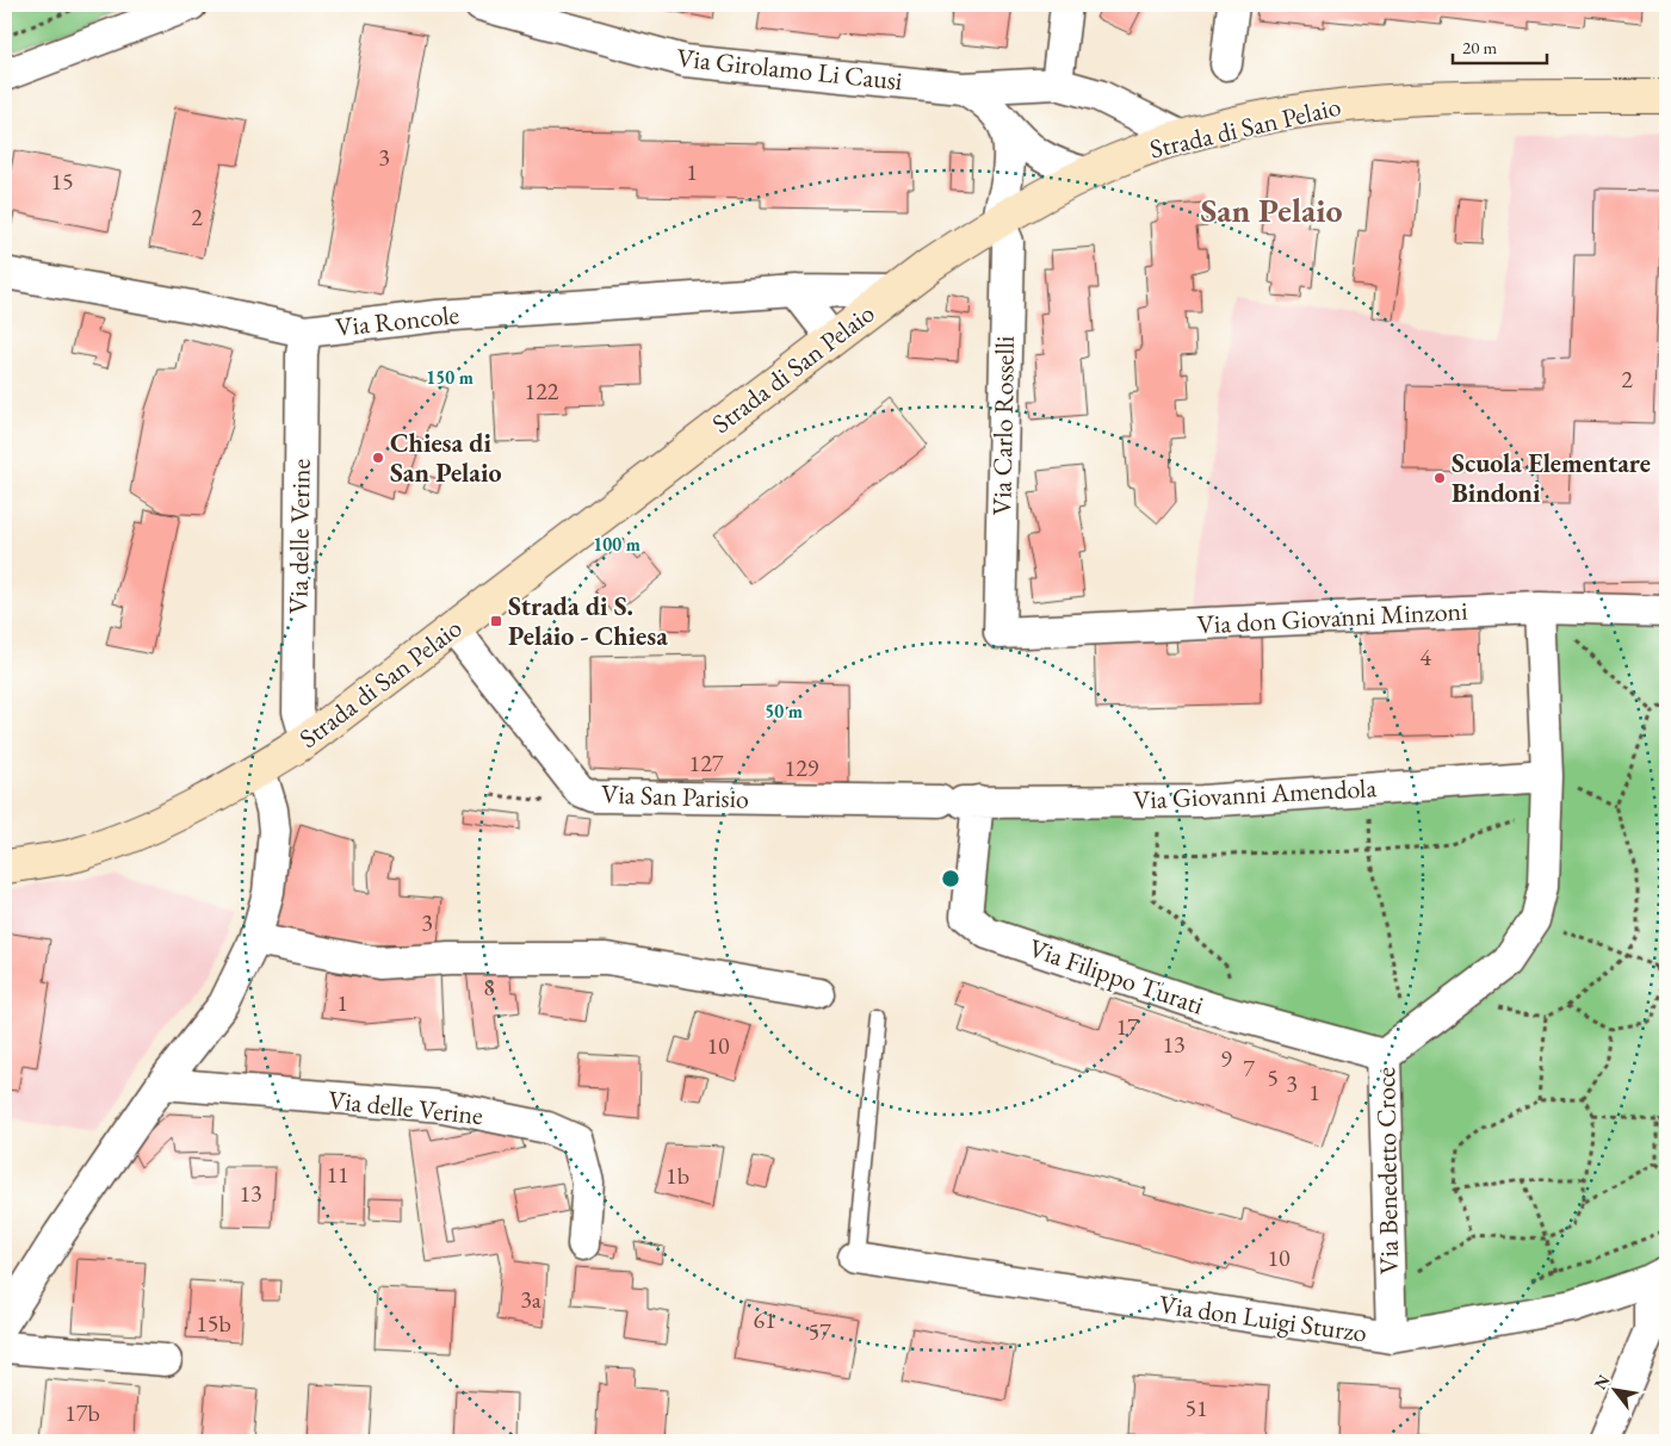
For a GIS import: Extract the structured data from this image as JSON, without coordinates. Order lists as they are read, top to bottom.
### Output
{
  "streets": {
    "main road": ["Strada di San Pelaio"],
    "street": [
      "Via Girolamo Li Causi",
      "Via Roncole",
      "Via Carlo Rosselli",
      "Via delle Verine",
      "Via don Giovanni Minzoni",
      "Via Giovanni Amendola",
      "Via San Parisio",
      "Via Filippo Turati",
      "Via Benedetto Croce",
      "Via don Luigi Sturzo"
    ]
  },
  "crossings": [
    ["Via Girolamo Li Causi", "Strada di San Pelaio"],
    ["Strada di San Pelaio", "Via Roncole"],
    ["Strada di San Pelaio", "Via Carlo Rosselli"],
    ["Strada di San Pelaio", "Via delle Verine"],
    ["Strada di San Pelaio", "Via San Parisio"],
    ["Via Roncole", "Via delle Verine"],
    ["Via Carlo Rosselli", "Via don Giovanni Minzoni"],
    ["Via don Giovanni Minzoni", "Via Benedetto Croce"],
    ["Via Giovanni Amendola", "Via San Parisio"],
    ["Via Giovanni Amendola", "Via Filippo Turati"],
    ["Via Giovanni Amendola", "Via Benedetto Croce"],
    ["Via San Parisio", "Via Filippo Turati"],
    ["Via Filippo Turati", "Via Benedetto Croce"],
    ["Via Benedetto Croce", "Via don Luigi Sturzo"]
  ],
  "districts": ["San Pelaio"],
  "places": {
    "other": ["Chiesa di San Pelaio", "Scuola Elementare Bindoni"],
    "transit": ["Strada di S. Pelaio - Chiesa"]
  },
  "house_numbers": [
    "3",
    "1",
    "15",
    "2",
    "2",
    "122",
    "4",
    "127",
    "129",
    "3",
    "8",
    "1",
    "17",
    "13",
    "10",
    "9",
    "7",
    "5",
    "3",
    "1",
    "11",
    "1b",
    "13",
    "10",
    "3a",
    "61",
    "15b",
    "57",
    "51",
    "17b"
  ],
  "scale_bar": "20 m",
  "north": "top left",
  "rings": ["150 m", "100 m", "50 m"]
}
